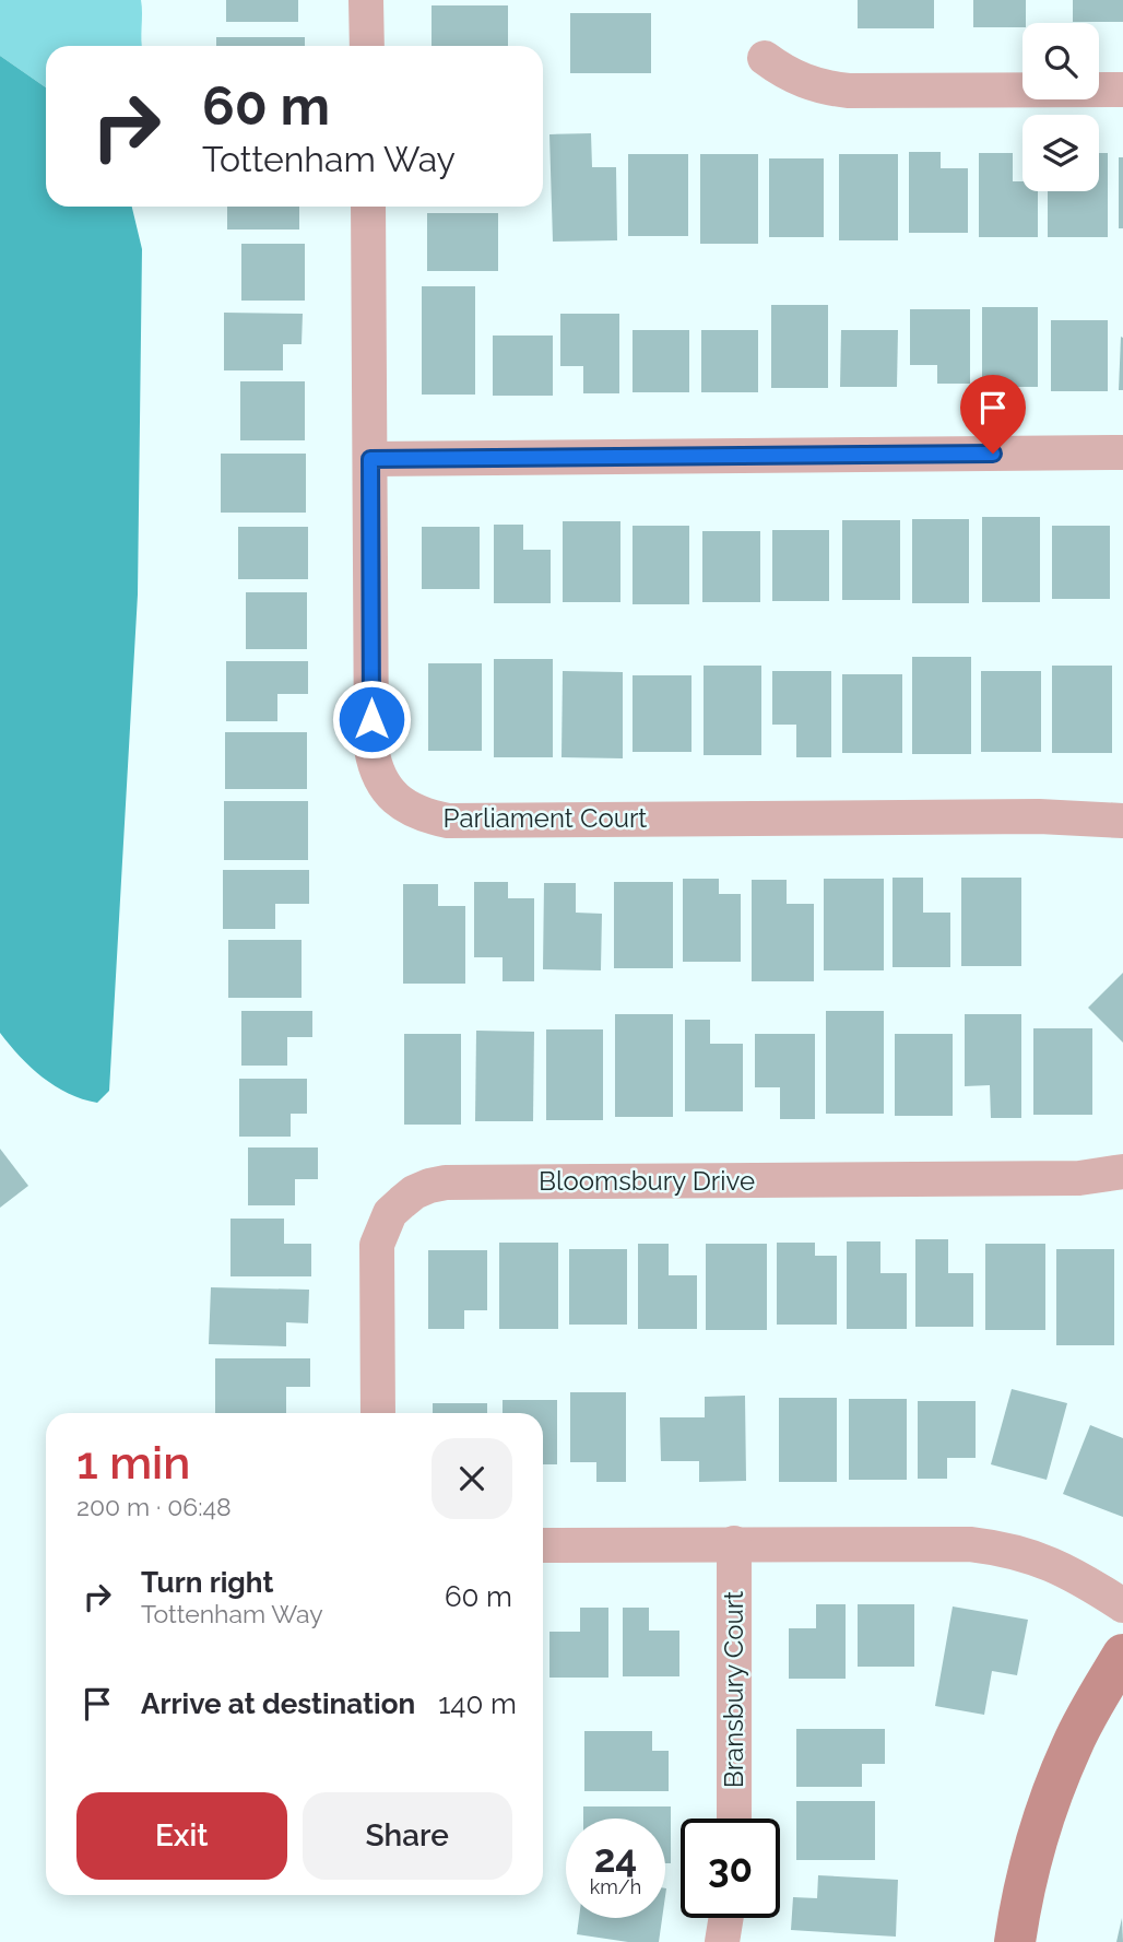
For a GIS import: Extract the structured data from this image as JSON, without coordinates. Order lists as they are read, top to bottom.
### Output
{
  "streets": {
    "street": ["Parliament Court", "Bloomsbury Drive", "Bransbury Court"]
  },
  "page": {
    "turn": ["60 m", "Tottenham Way"],
    "heading": ["1 min", "200 m · 06:48"],
    "list": [
      {
        "name": "Turn right",
        "note": "Tottenham Way",
        "value": "60 m"
      },
      {
        "name": "Arrive at destination",
        "value": "140 m"
      }
    ],
    "buttons": ["Exit", "Share"],
    "speed": "24 km/h",
    "limit": "30"
  }
}
